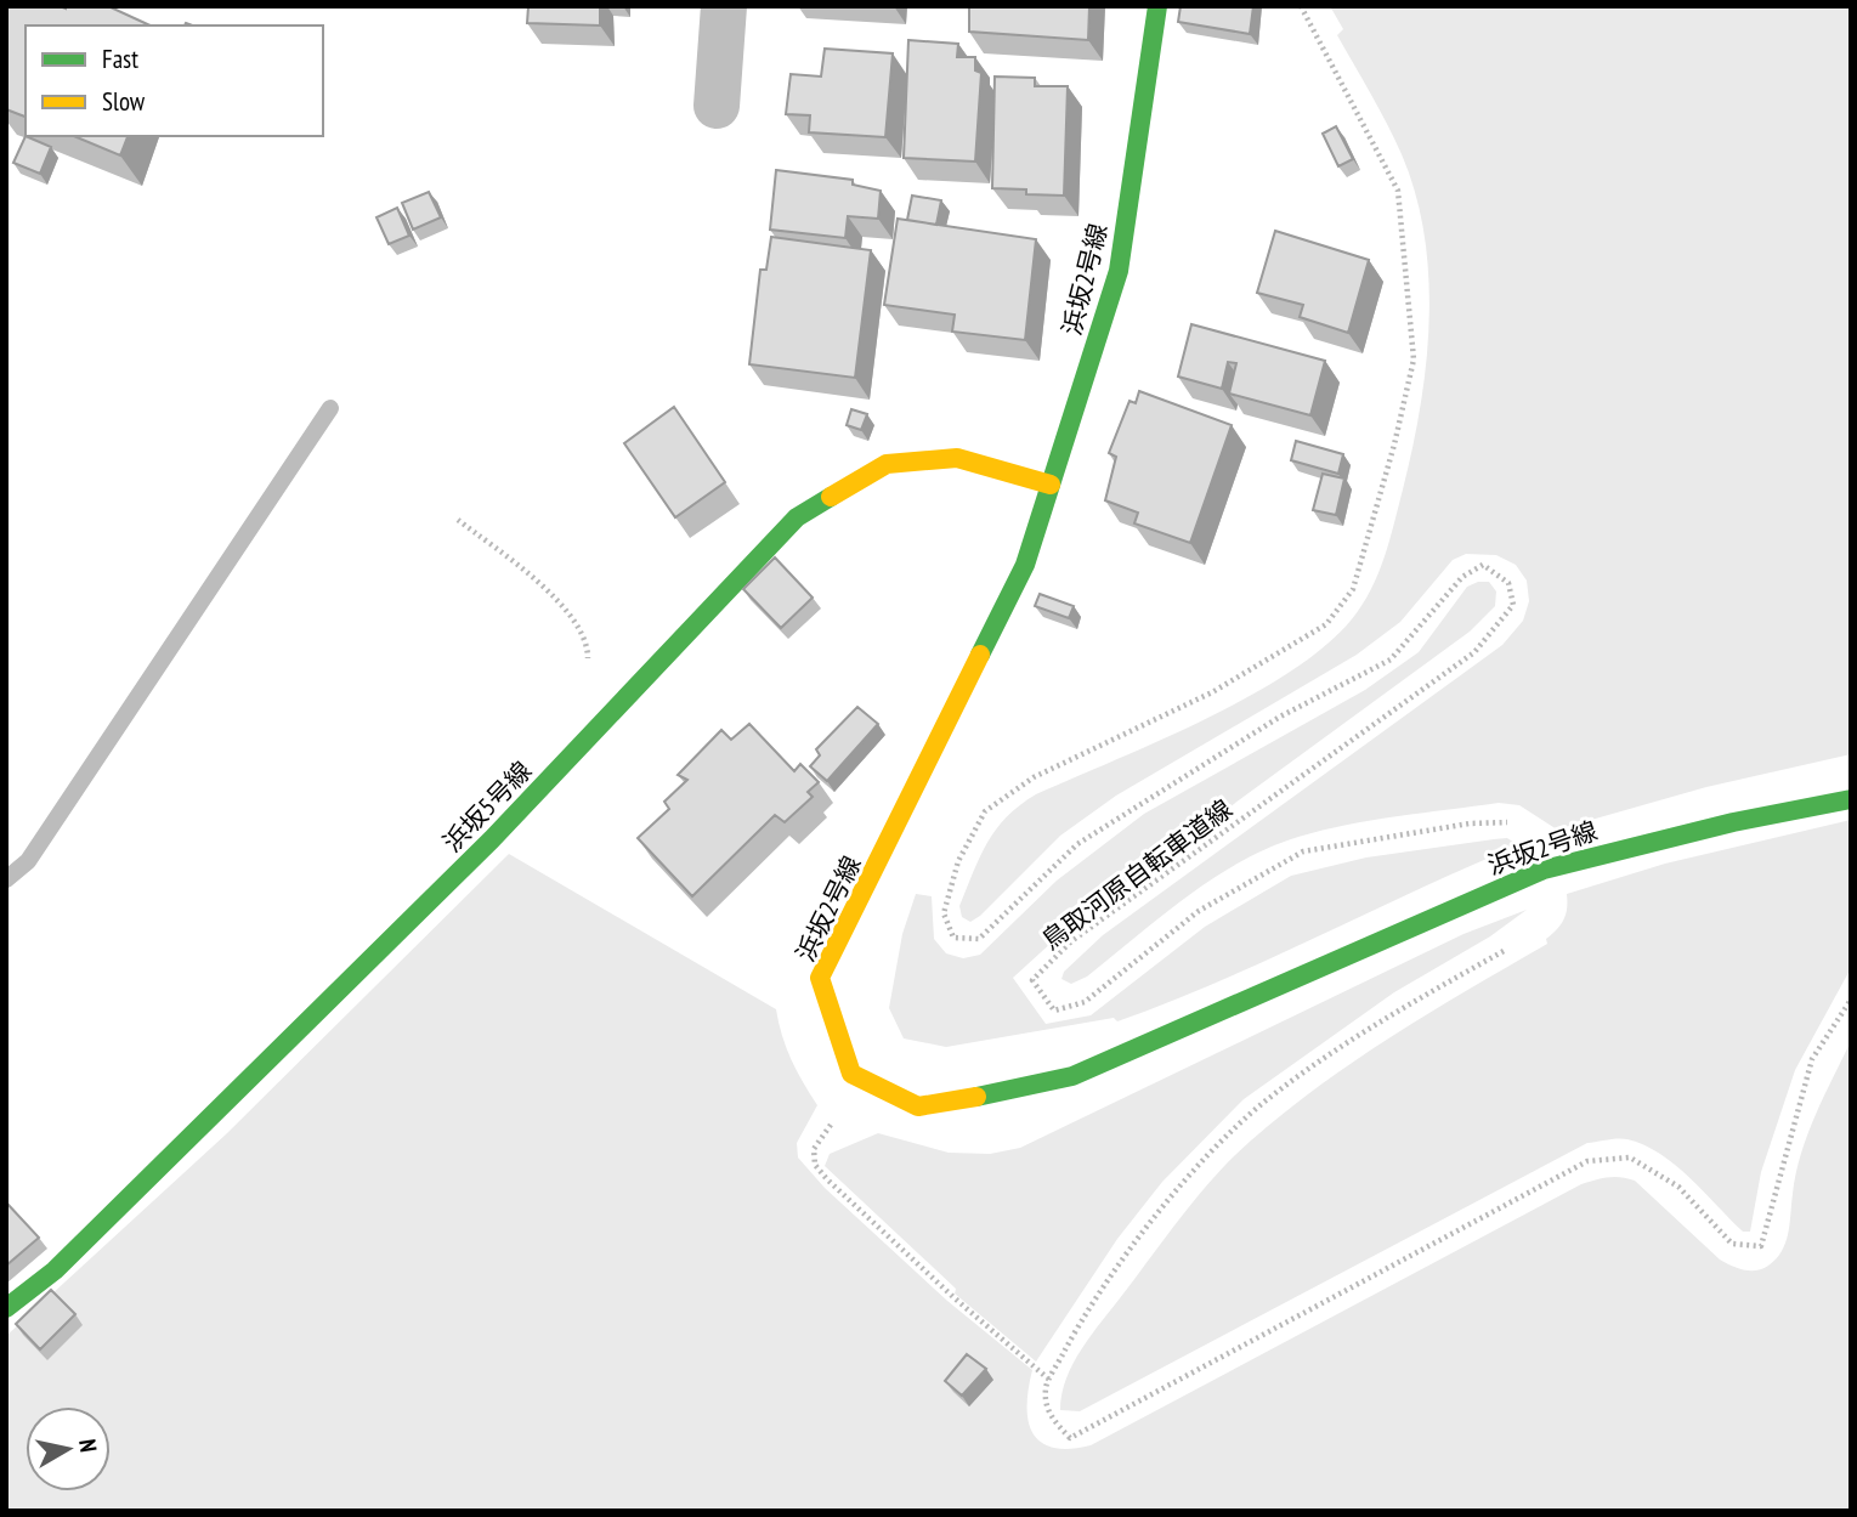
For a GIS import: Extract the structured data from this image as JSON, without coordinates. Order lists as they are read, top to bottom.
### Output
{
  "streets": {
    "street": ["浜坂2号線", "浜坂5号線"],
    "path": ["鳥取河原自転車道線"]
  },
  "crossings": [
    ["浜坂2号線", "浜坂5号線"],
    ["浜坂2号線", "鳥取河原自転車道線"]
  ],
  "legend": ["Fast", "Slow"],
  "north": "right"
}
